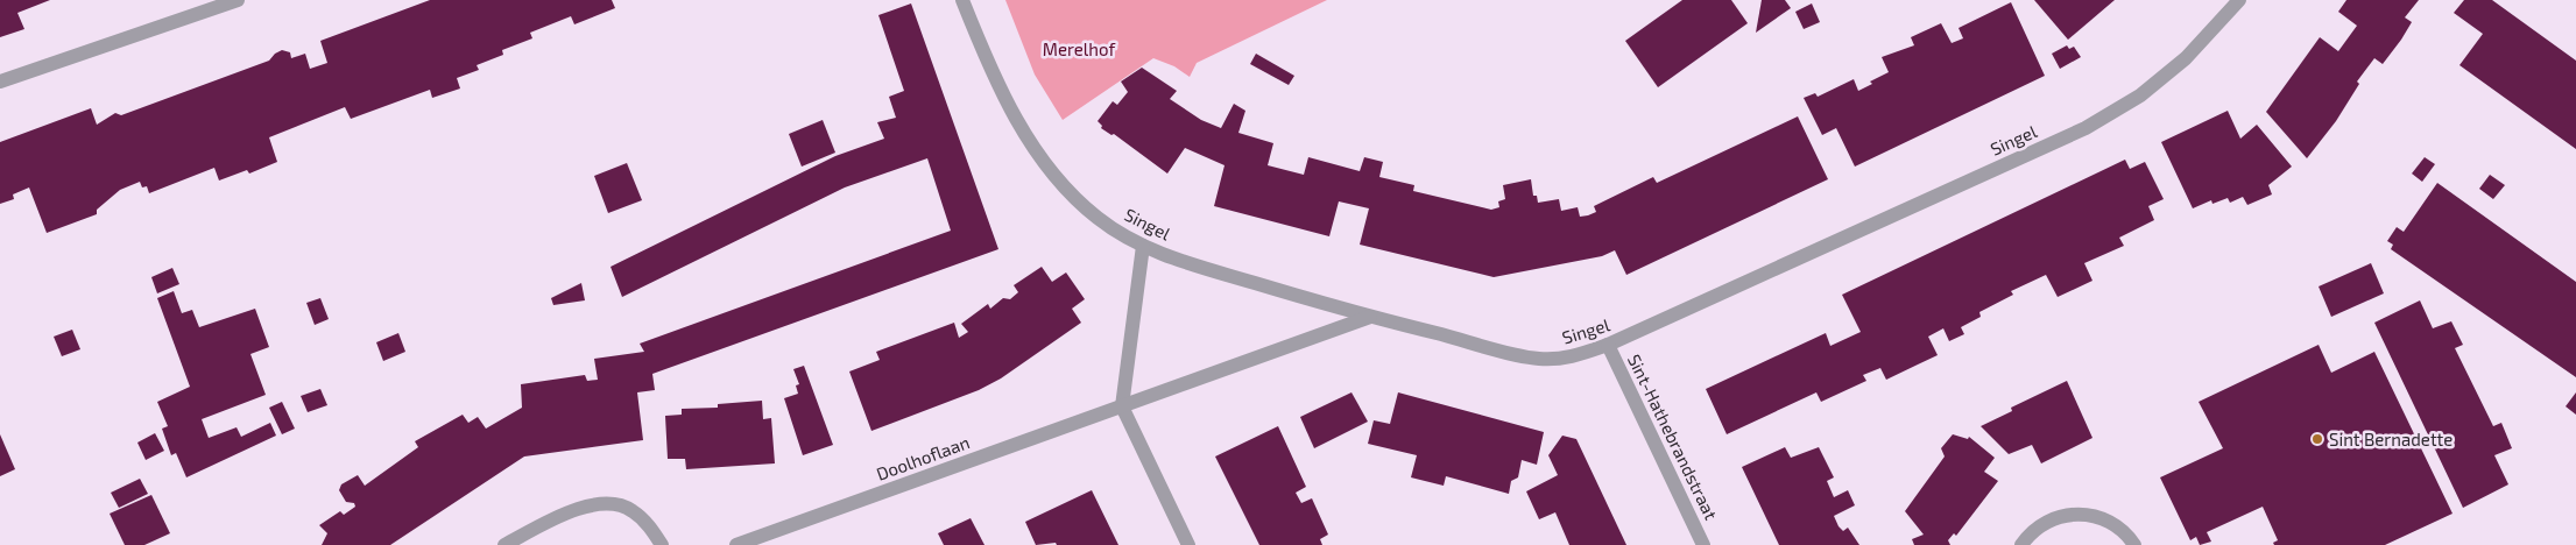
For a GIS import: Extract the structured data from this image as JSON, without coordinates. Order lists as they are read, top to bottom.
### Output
{
  "streets": {
    "street": ["Singel", "Sint-Hathebrandstraat", "Doolhoflaan"]
  },
  "crossings": [
    ["Singel", "Sint-Hathebrandstraat"],
    ["Singel", "Doolhoflaan"]
  ],
  "parks": ["Merelhof"],
  "places": ["Sint Bernadette"]
}
